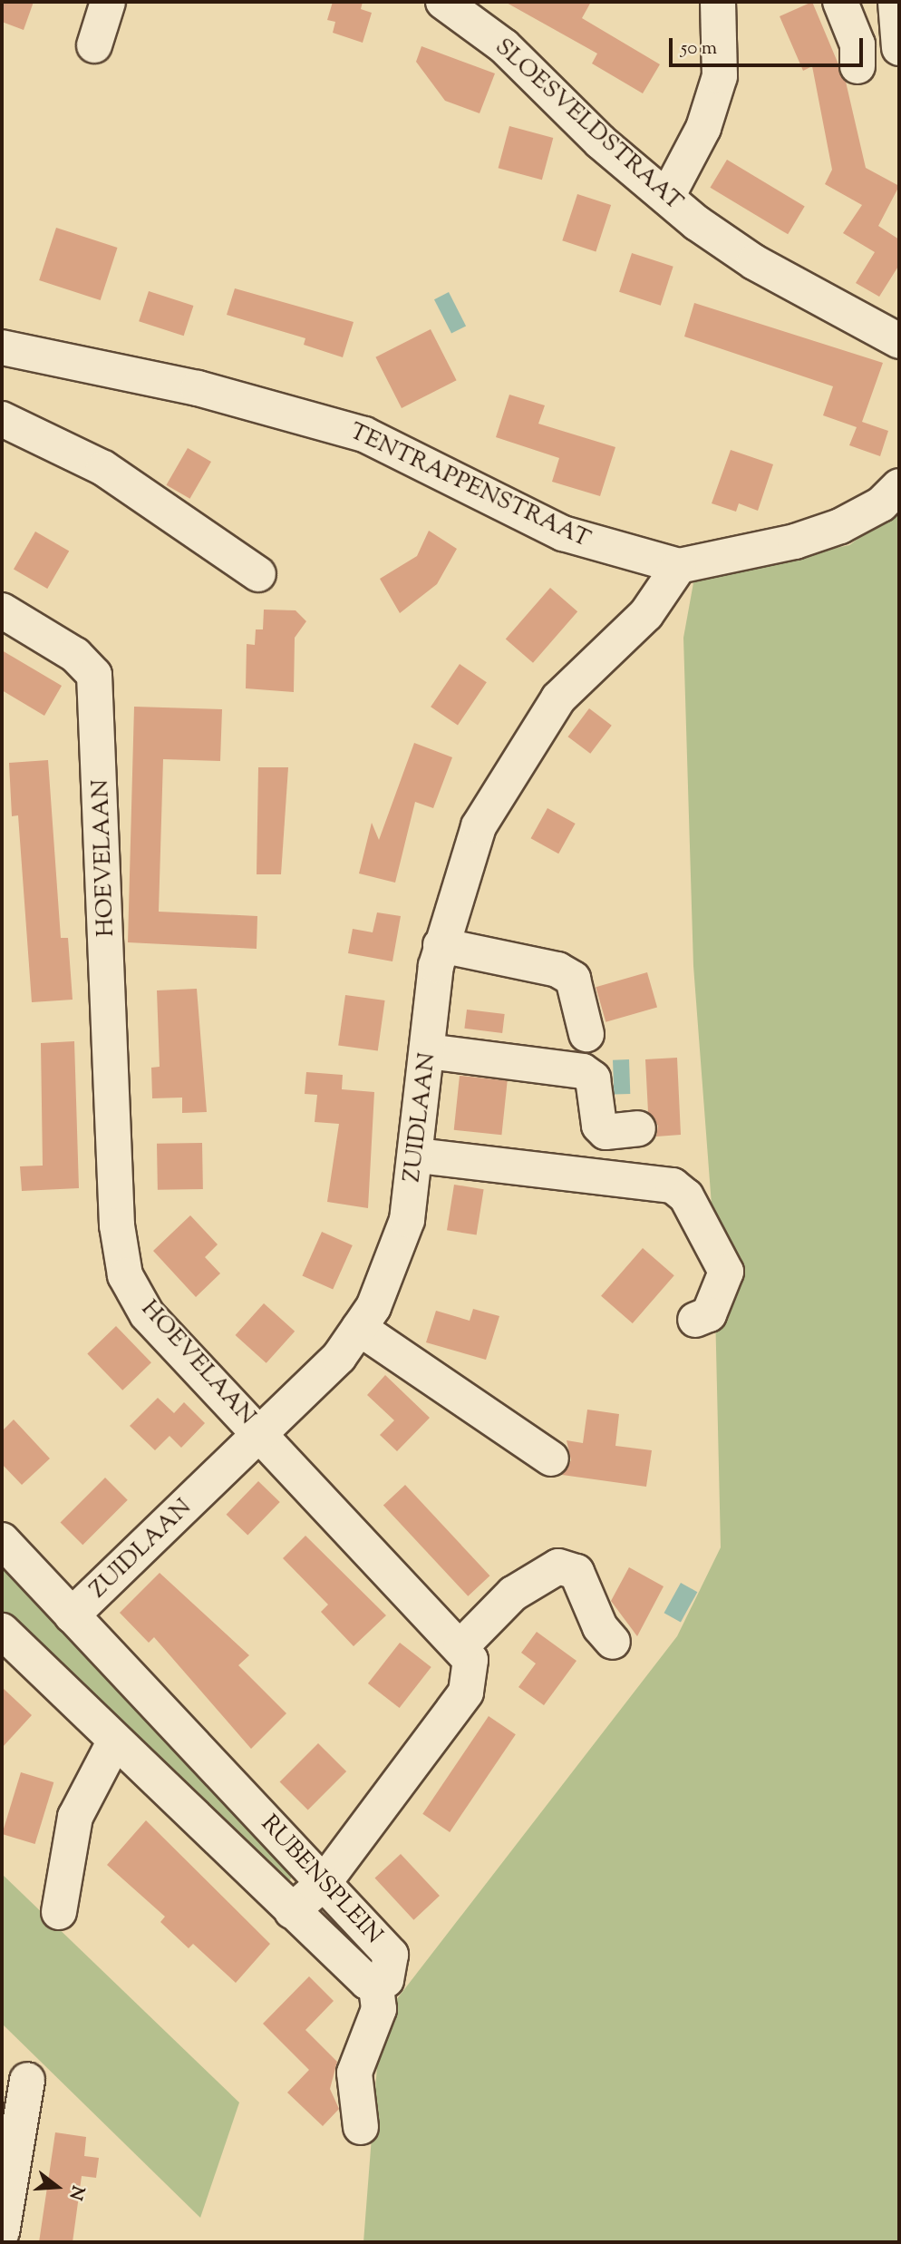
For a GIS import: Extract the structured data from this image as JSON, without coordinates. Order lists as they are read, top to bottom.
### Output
{
  "streets": {
    "street": [
      "SLOESVELDSTRAAT",
      "TENTRAPPENSTRAAT",
      "HOEVELAAN",
      "ZUIDLAAN",
      "RUBENSPLEIN"
    ]
  },
  "crossings": [
    ["TENTRAPPENSTRAAT", "ZUIDLAAN"],
    ["HOEVELAAN", "ZUIDLAAN"],
    ["HOEVELAAN", "RUBENSPLEIN"],
    ["ZUIDLAAN", "RUBENSPLEIN"]
  ],
  "scale_bar": "50 m",
  "north": "right"
}
